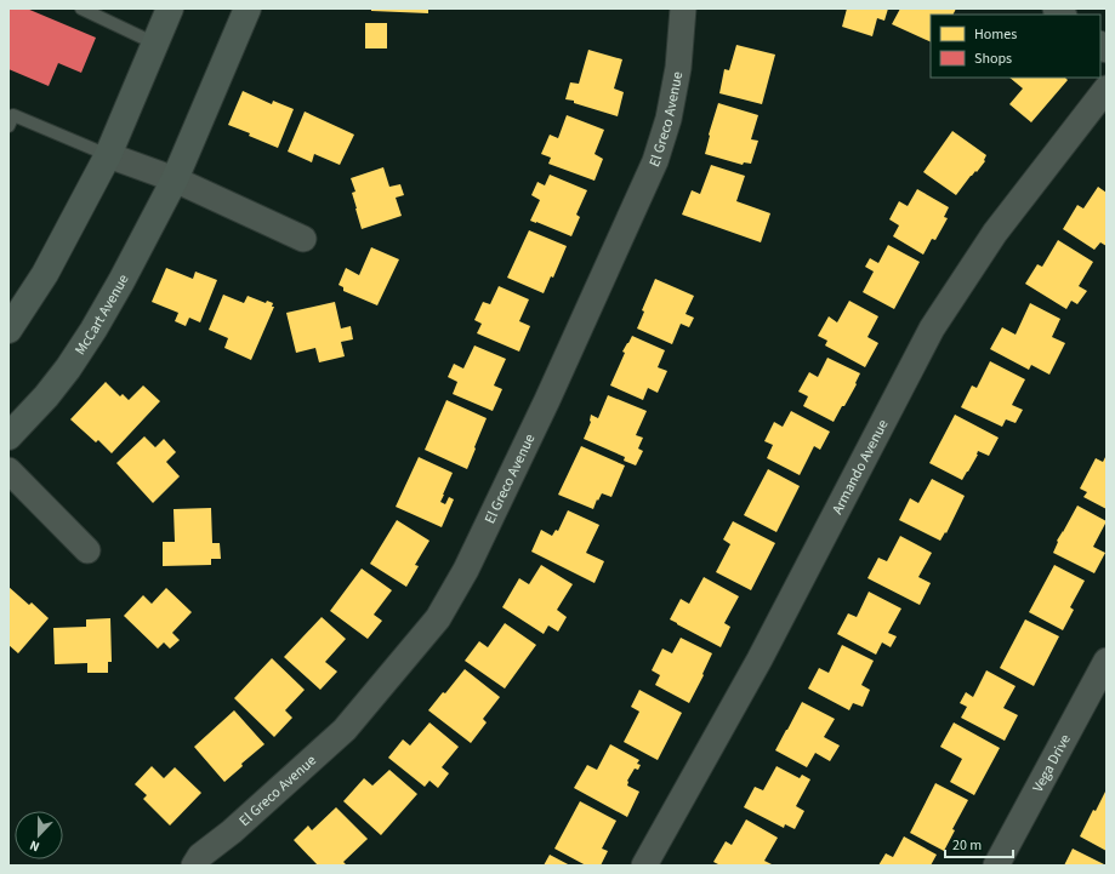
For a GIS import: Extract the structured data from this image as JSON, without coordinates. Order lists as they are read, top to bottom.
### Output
{
  "streets": {
    "main road": ["McCart Avenue"],
    "street": ["El Greco Avenue", "Armando Avenue", "Vega Drive"]
  },
  "legend": ["Homes", "Shops"],
  "scale_bar": "20 m",
  "north": "bottom"
}
